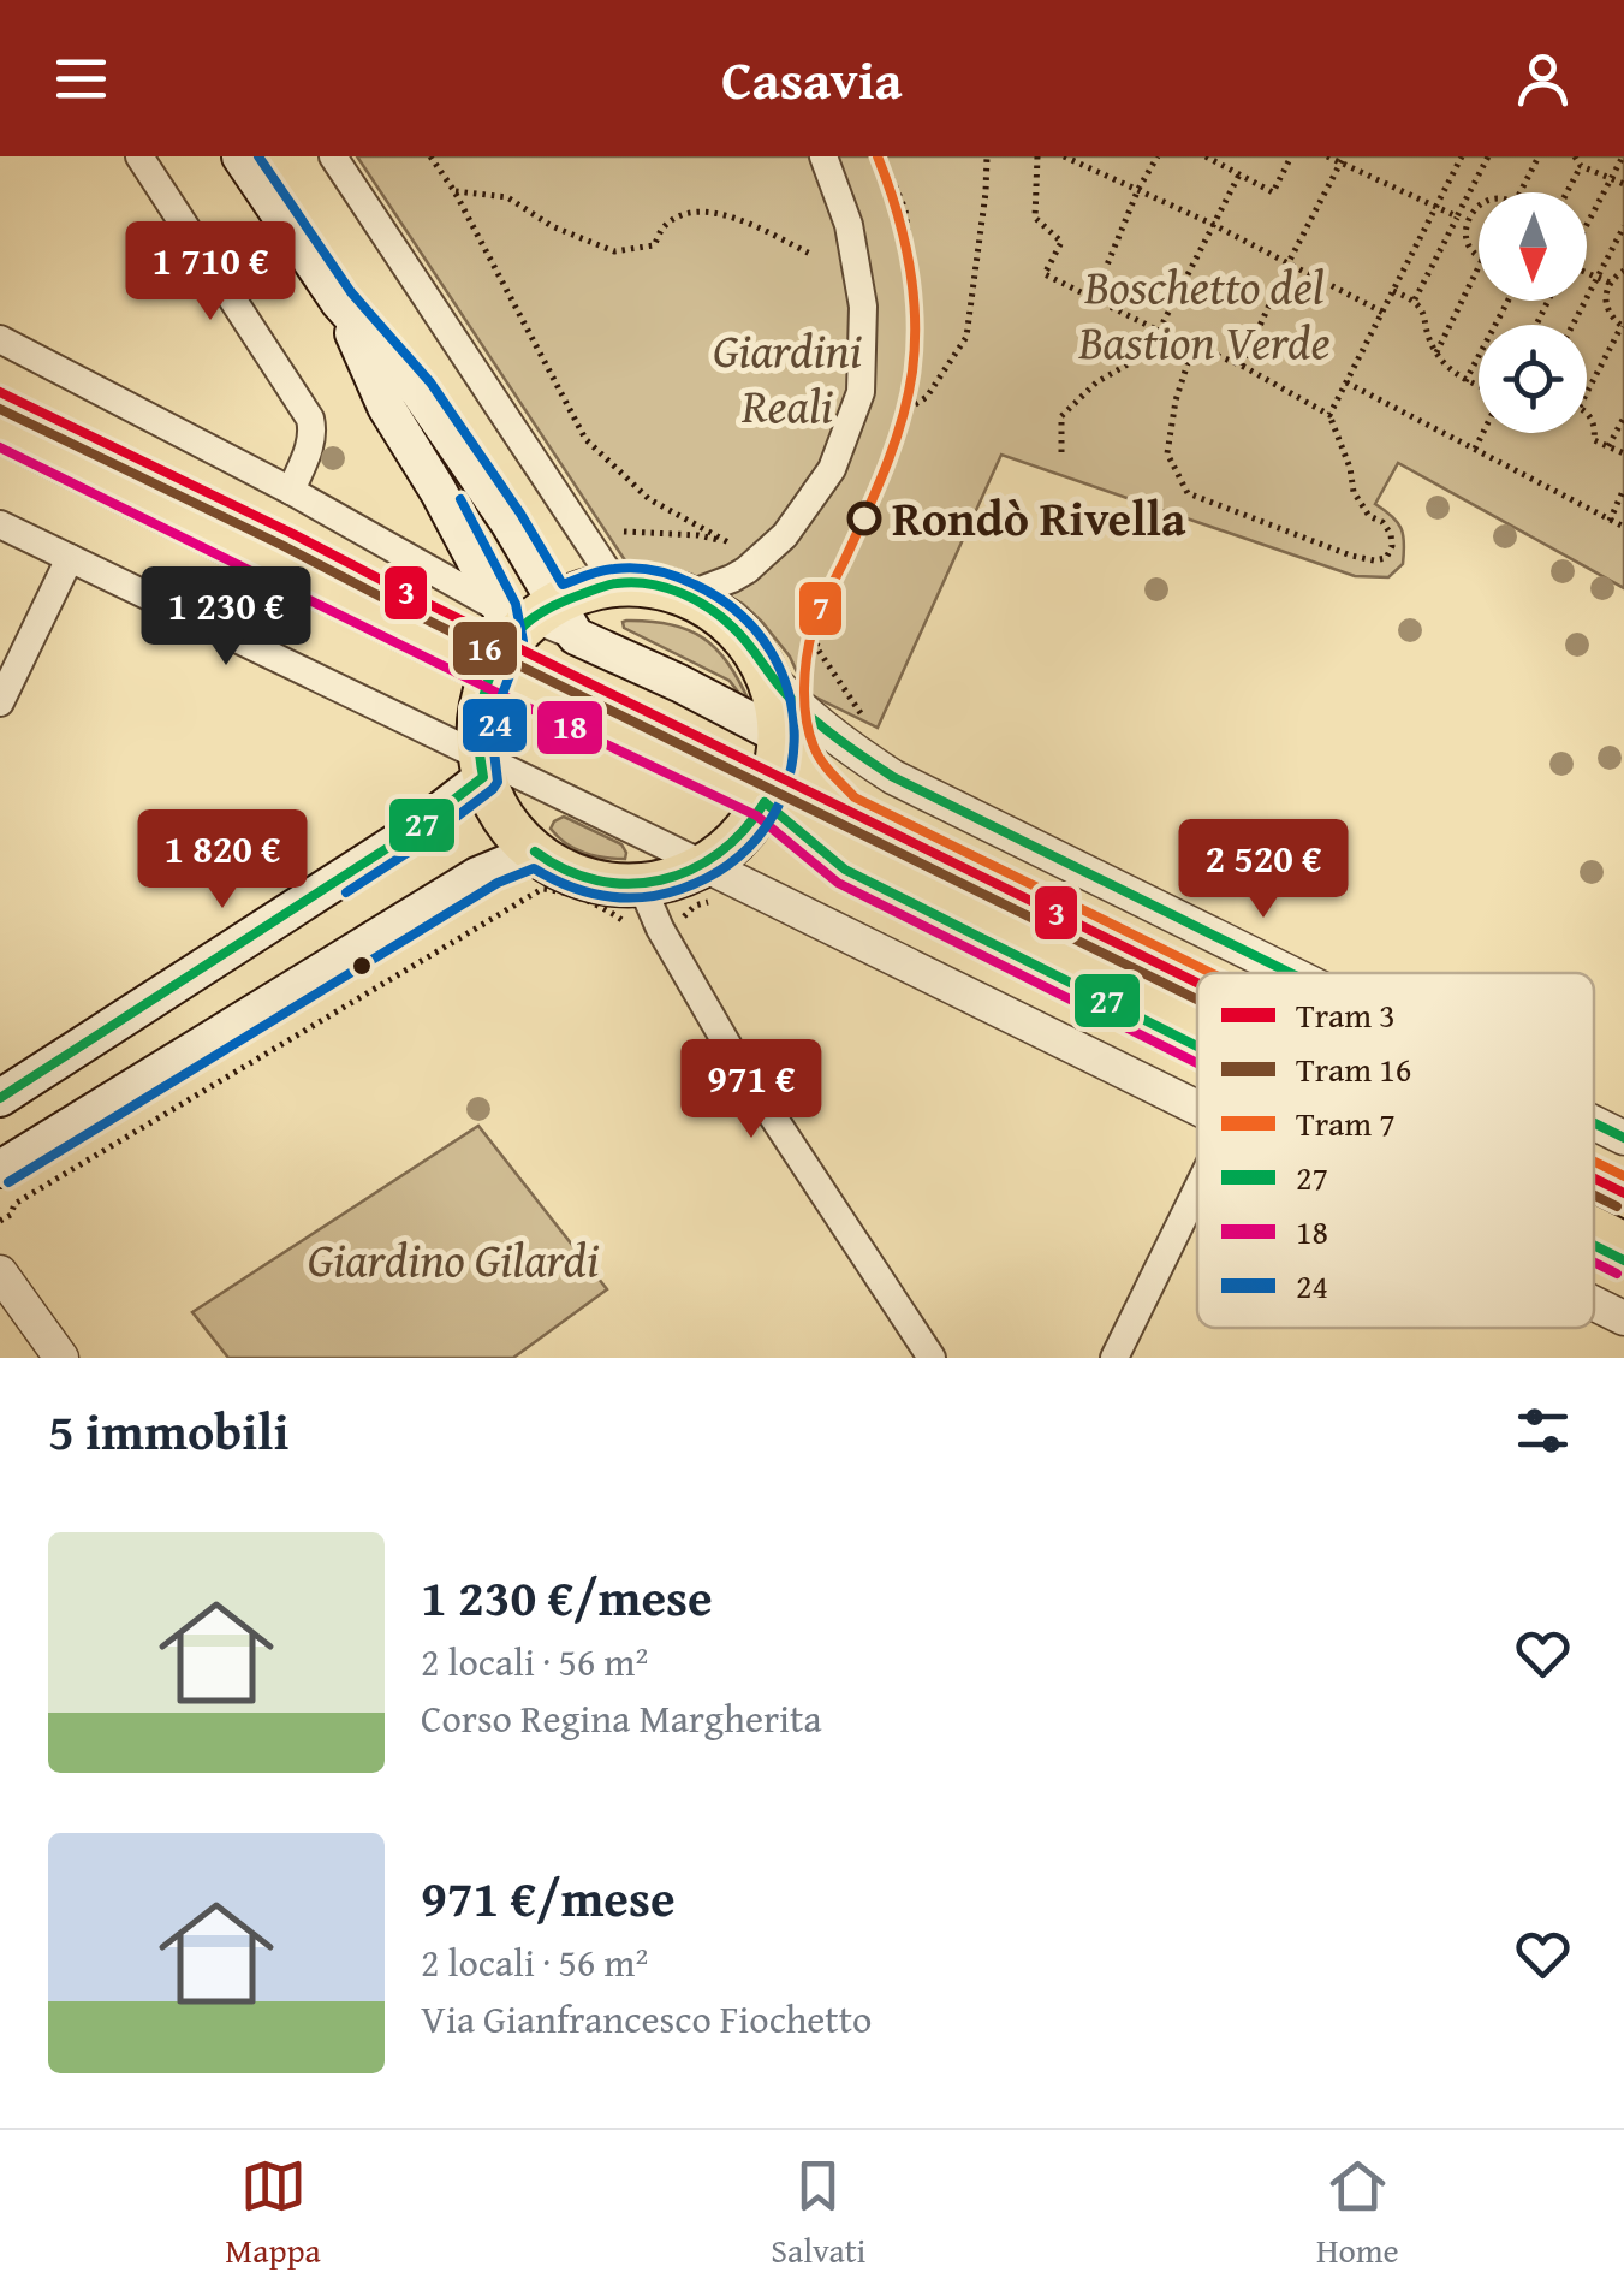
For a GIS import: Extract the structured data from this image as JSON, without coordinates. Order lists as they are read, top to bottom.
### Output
{
  "parks": ["Boschetto del Bastion Verde", "Giardini Reali", "Giardino Gilardi"],
  "places": ["Rondò Rivella"],
  "lines": [
    "tram line 7",
    "transit line 24",
    "tram line 3",
    "tram line 16",
    "transit line 18",
    "transit line 27"
  ],
  "legend": [
    "Tram 3",
    "Tram 16",
    "Tram 7",
    "27",
    "18",
    "24"
  ],
  "north": "bottom",
  "page": {
    "header": "Casavia",
    "price": [
      "1 710 €",
      "1 230 €",
      "1 820 €",
      "2 520 €",
      "971 €"
    ],
    "heading": "5 immobili",
    "list": [
      {
        "name": "1 230 €/mese",
        "note": "2 locali · 56 m² · Corso Regina Margherita"
      },
      {
        "name": "971 €/mese",
        "note": "2 locali · 56 m² · Via Gianfrancesco Fiochetto"
      }
    ],
    "tabs": ["Mappa", "Salvati", "Home"]
  }
}
